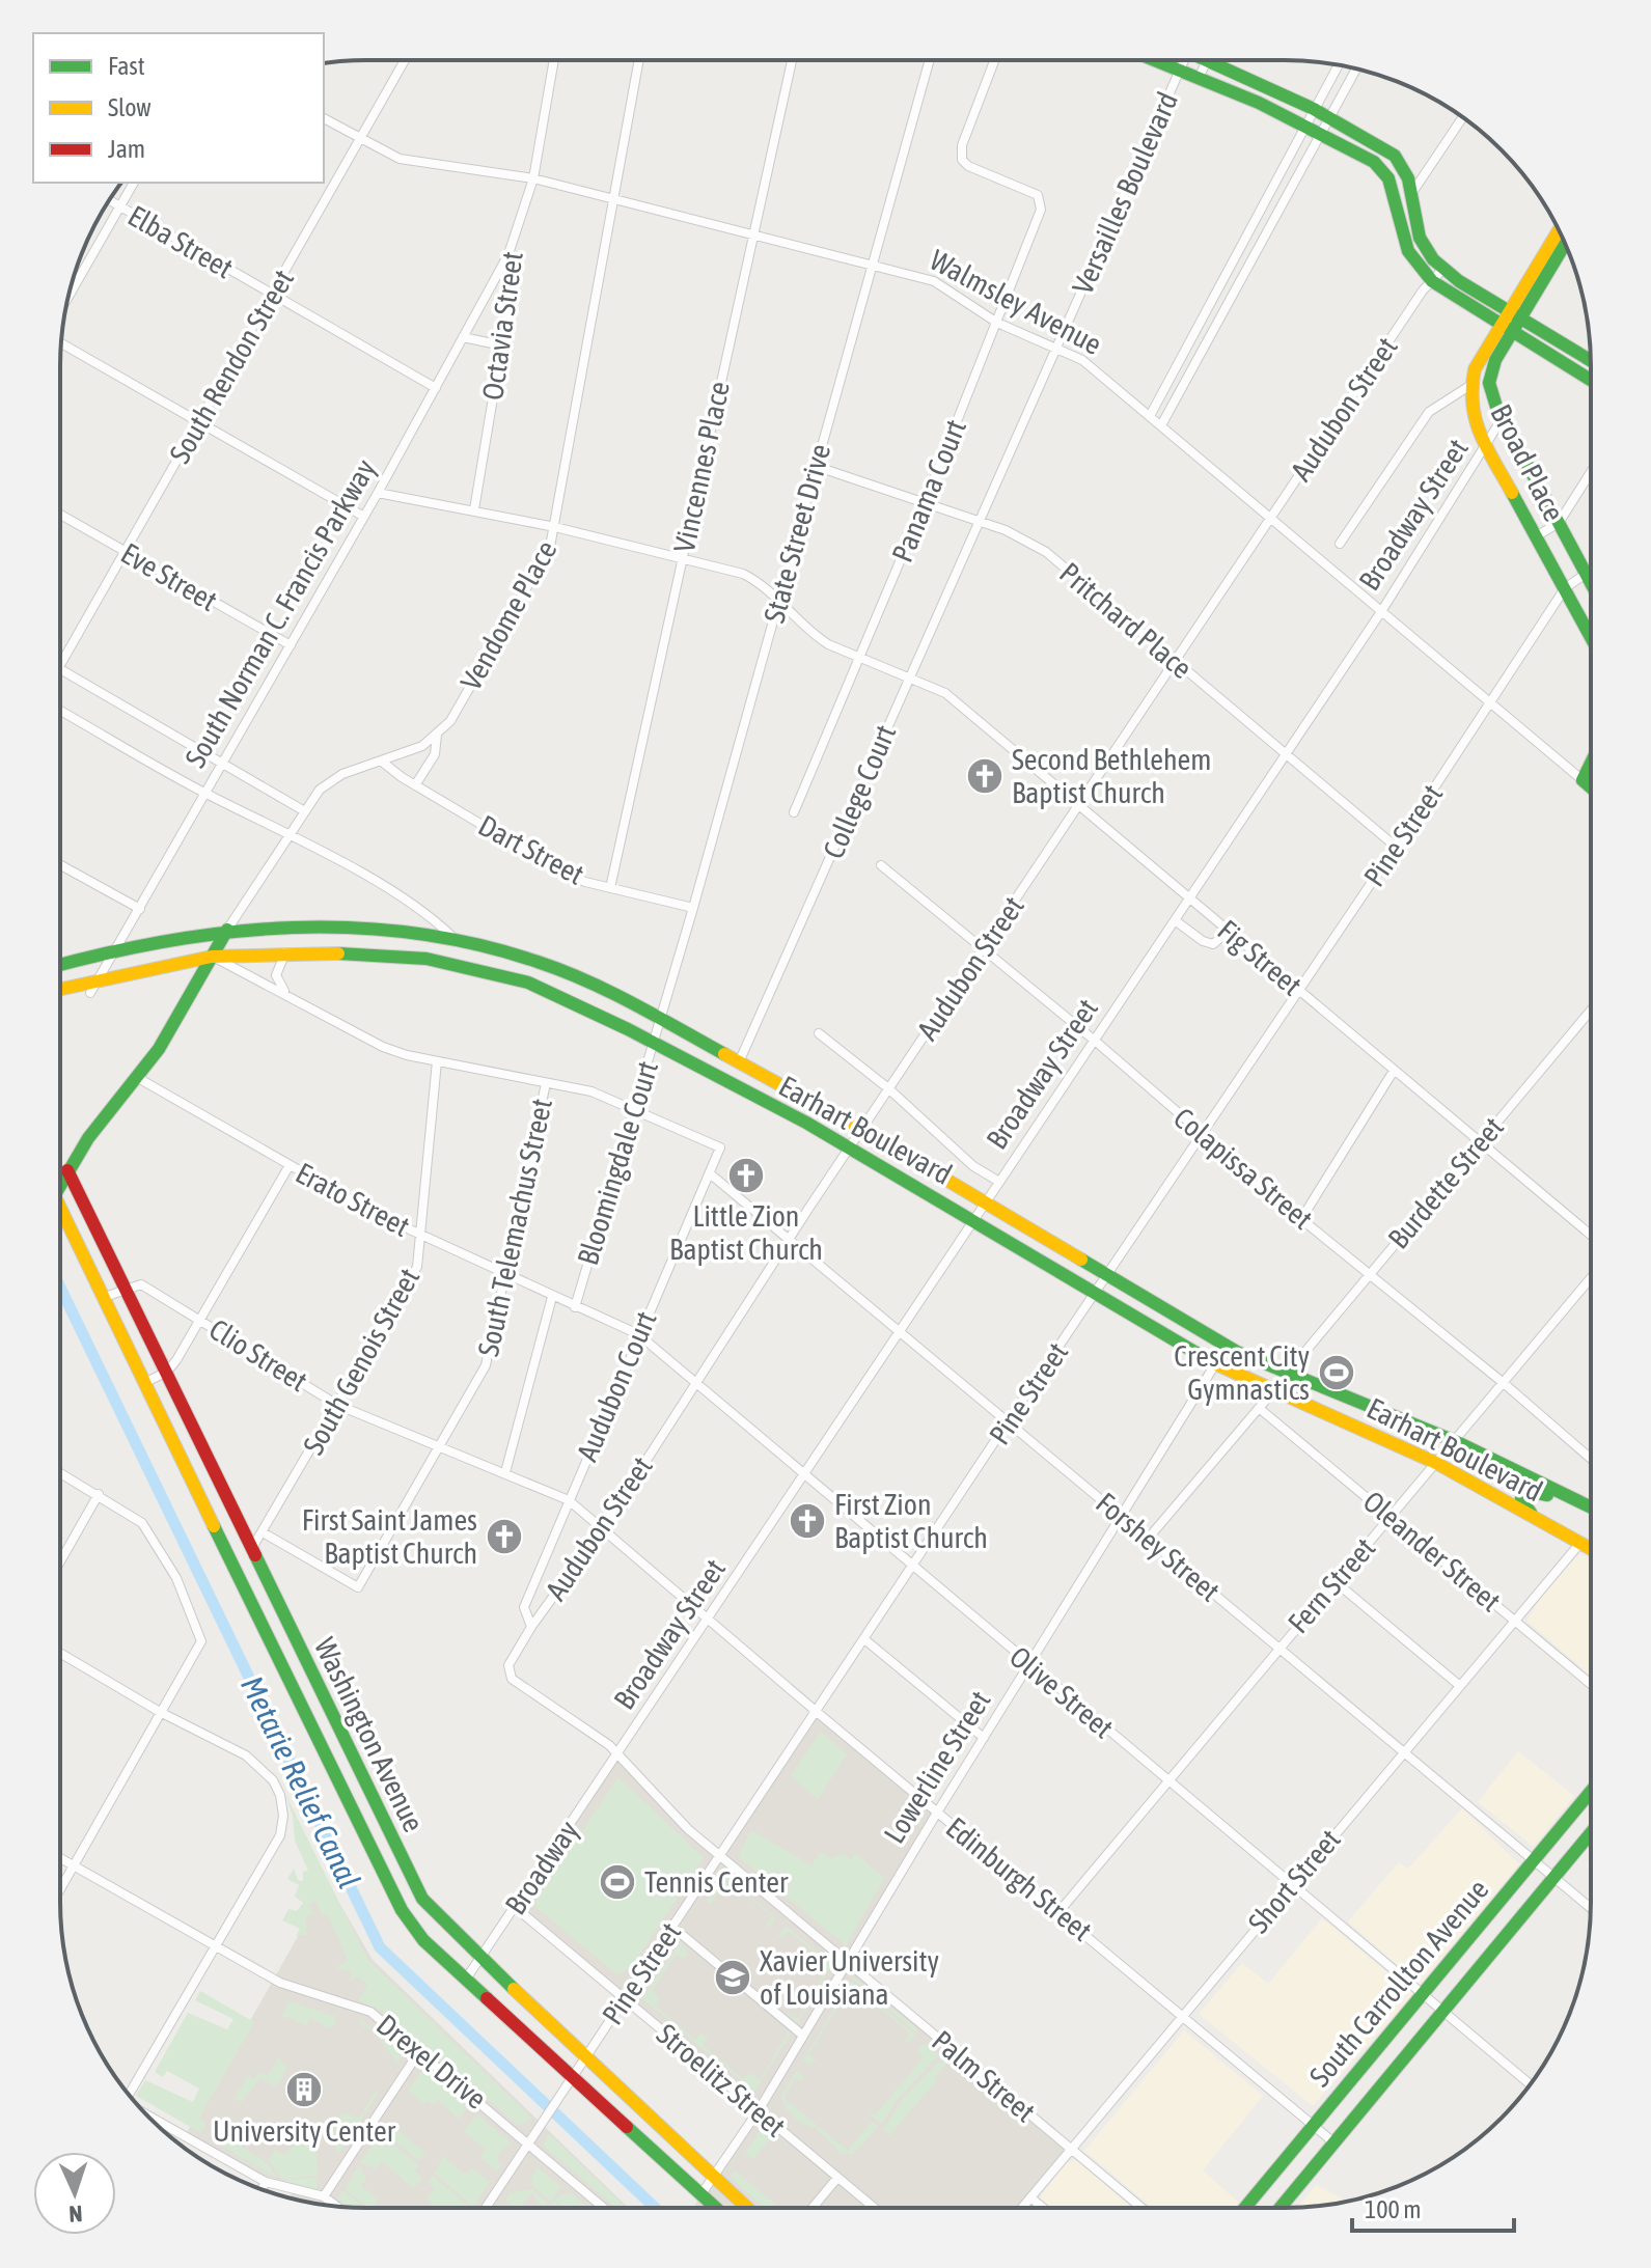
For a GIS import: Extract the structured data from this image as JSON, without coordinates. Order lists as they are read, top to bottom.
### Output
{
  "streets": {
    "street": [
      "Versailles Boulevard",
      "Elba Street",
      "Walmsley Avenue",
      "Octavia Street",
      "South Rendon Street",
      "Audubon Street",
      "Broad Place",
      "Vincennes Place",
      "Panama Court",
      "Broadway Street",
      "State Street Drive",
      "Eve Street",
      "South Norman C. Francis Parkway",
      "Vendome Place",
      "Pritchard Place",
      "College Court",
      "Pine Street",
      "Dart Street",
      "Fig Street",
      "Earhart Boulevard",
      "Bloomingdale Court",
      "Colapissa Street",
      "Burdette Street",
      "Erato Street",
      "South Telemachus Street",
      "Clio Street",
      "South Genois Street",
      "Audubon Court",
      "Forshey Street",
      "Oleander Street",
      "Fern Street",
      "Olive Street",
      "Washington Avenue",
      "Lowerline Street",
      "Broadway",
      "Edinburgh Street",
      "Short Street",
      "South Carrollton Avenue",
      "Drexel Drive",
      "Palm Street",
      "Stroelitz Street"
    ]
  },
  "crossings": [
    ["Versailles Boulevard", "Walmsley Avenue"],
    ["Versailles Boulevard", "Pritchard Place"],
    ["Versailles Boulevard", "College Court"],
    ["Elba Street", "South Rendon Street"],
    ["Elba Street", "South Norman C. Francis Parkway"],
    ["Walmsley Avenue", "Octavia Street"],
    ["Walmsley Avenue", "South Rendon Street"],
    ["Walmsley Avenue", "Audubon Street"],
    ["Walmsley Avenue", "Vincennes Place"],
    ["Walmsley Avenue", "Panama Court"],
    ["Walmsley Avenue", "Broadway Street"],
    ["Walmsley Avenue", "State Street Drive"],
    ["Walmsley Avenue", "Vendome Place"],
    ["Walmsley Avenue", "Pine Street"],
    ["Octavia Street", "South Norman C. Francis Parkway"],
    ["Octavia Street", "Fig Street"],
    ["South Rendon Street", "Eve Street"],
    ["Audubon Street", "Pritchard Place"],
    ["Audubon Street", "Fig Street"],
    ["Audubon Street", "Earhart Boulevard"],
    ["Audubon Street", "Colapissa Street"],
    ["Audubon Street", "Audubon Court"],
    ["Audubon Street", "Forshey Street"],
    ["Audubon Street", "Olive Street"],
    ["Audubon Street", "Edinburgh Street"],
    ["Audubon Street", "Palm Street"],
    ["Broad Place", "Broadway Street"],
    ["Broad Place", "Pine Street"],
    ["Vincennes Place", "Dart Street"],
    ["Vincennes Place", "Fig Street"],
    ["Panama Court", "Pritchard Place"],
    ["Panama Court", "Fig Street"],
    ["Broadway Street", "Pritchard Place"],
    ["Broadway Street", "Fig Street"],
    ["Broadway Street", "Earhart Boulevard"],
    ["Broadway Street", "Colapissa Street"],
    ["Broadway Street", "Forshey Street"],
    ["Broadway Street", "Olive Street"],
    ["Broadway Street", "Broadway"],
    ["Broadway Street", "Edinburgh Street"],
    ["Broadway Street", "Palm Street"],
    ["State Street Drive", "Pritchard Place"],
    ["State Street Drive", "Dart Street"],
    ["State Street Drive", "Fig Street"],
    ["State Street Drive", "Earhart Boulevard"],
    ["State Street Drive", "Bloomingdale Court"],
    ["Eve Street", "South Norman C. Francis Parkway"],
    ["South Norman C. Francis Parkway", "Fig Street"],
    ["South Norman C. Francis Parkway", "Earhart Boulevard"],
    ["Vendome Place", "Dart Street"],
    ["Vendome Place", "Fig Street"],
    ["Vendome Place", "Earhart Boulevard"],
    ["Pritchard Place", "College Court"],
    ["Pritchard Place", "Pine Street"],
    ["College Court", "Fig Street"],
    ["College Court", "Earhart Boulevard"],
    ["Pine Street", "Fig Street"],
    ["Pine Street", "Earhart Boulevard"],
    ["Pine Street", "Colapissa Street"],
    ["Pine Street", "Forshey Street"],
    ["Pine Street", "Olive Street"],
    ["Pine Street", "Washington Avenue"],
    ["Pine Street", "Edinburgh Street"],
    ["Pine Street", "Drexel Drive"],
    ["Pine Street", "Palm Street"],
    ["Pine Street", "Stroelitz Street"],
    ["Fig Street", "Burdette Street"],
    ["Earhart Boulevard", "Bloomingdale Court"],
    ["Earhart Boulevard", "Burdette Street"],
    ["Earhart Boulevard", "Fern Street"],
    ["Earhart Boulevard", "Lowerline Street"],
    ["Earhart Boulevard", "Short Street"],
    ["Bloomingdale Court", "Erato Street"],
    ["Bloomingdale Court", "Clio Street"],
    ["Bloomingdale Court", "Audubon Court"],
    ["Bloomingdale Court", "Olive Street"],
    ["Bloomingdale Court", "Edinburgh Street"],
    ["Colapissa Street", "Burdette Street"],
    ["Colapissa Street", "Fern Street"],
    ["Erato Street", "South Telemachus Street"],
    ["Erato Street", "South Genois Street"],
    ["Erato Street", "Olive Street"],
    ["South Telemachus Street", "Clio Street"],
    ["South Telemachus Street", "South Genois Street"],
    ["Clio Street", "South Genois Street"],
    ["Clio Street", "Washington Avenue"],
    ["Clio Street", "Edinburgh Street"],
    ["South Genois Street", "Washington Avenue"],
    ["Audubon Court", "Forshey Street"],
    ["Audubon Court", "Olive Street"],
    ["Audubon Court", "Edinburgh Street"],
    ["Forshey Street", "Fern Street"],
    ["Forshey Street", "Lowerline Street"],
    ["Forshey Street", "Short Street"],
    ["Forshey Street", "South Carrollton Avenue"],
    ["Oleander Street", "Fern Street"],
    ["Oleander Street", "Short Street"],
    ["Fern Street", "Olive Street"],
    ["Fern Street", "Edinburgh Street"],
    ["Olive Street", "Lowerline Street"],
    ["Olive Street", "Short Street"],
    ["Olive Street", "South Carrollton Avenue"],
    ["Washington Avenue", "Lowerline Street"],
    ["Washington Avenue", "Broadway"],
    ["Lowerline Street", "Edinburgh Street"],
    ["Lowerline Street", "Palm Street"],
    ["Lowerline Street", "Stroelitz Street"],
    ["Broadway", "Palm Street"],
    ["Broadway", "Stroelitz Street"],
    ["Edinburgh Street", "Short Street"],
    ["Edinburgh Street", "South Carrollton Avenue"],
    ["Short Street", "Palm Street"]
  ],
  "water": ["Metarie Relief Canal"],
  "places": {
    "church": [
      "Second Bethlehem Baptist Church",
      "Little Zion Baptist Church",
      "First Zion Baptist Church",
      "First Saint James Baptist Church"
    ],
    "sports": ["Crescent City Gymnastics", "Tennis Center"],
    "school or university": ["Xavier University of Louisiana"],
    "building": ["University Center"]
  },
  "legend": ["Fast", "Slow", "Jam"],
  "scale_bar": "100 m",
  "north": "bottom"
}
